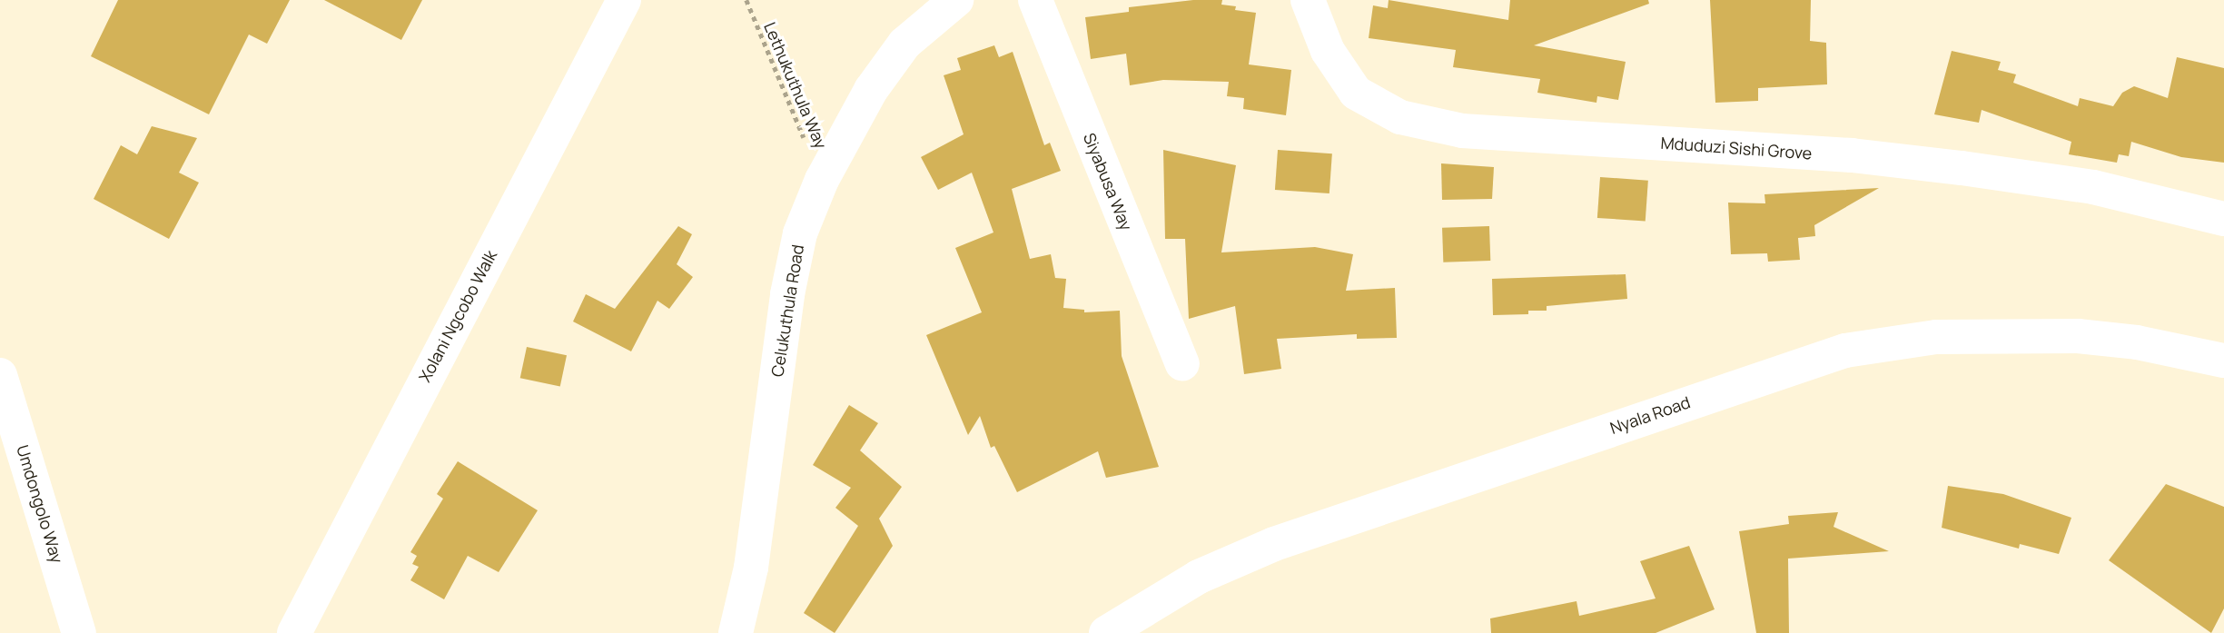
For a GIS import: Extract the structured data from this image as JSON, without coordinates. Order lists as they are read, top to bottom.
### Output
{
  "streets": {
    "street": [
      "Mduduzi Sishi Grove",
      "Siyabusa Way",
      "Celukuthula Road",
      "Xolani Ngcobo Walk",
      "Nyala Road",
      "Umdongolo Way"
    ],
    "path": ["Lethukuthula Way"]
  },
  "crossings": [
    ["Lethukuthula Way", "Celukuthula Road"]
  ]
}
